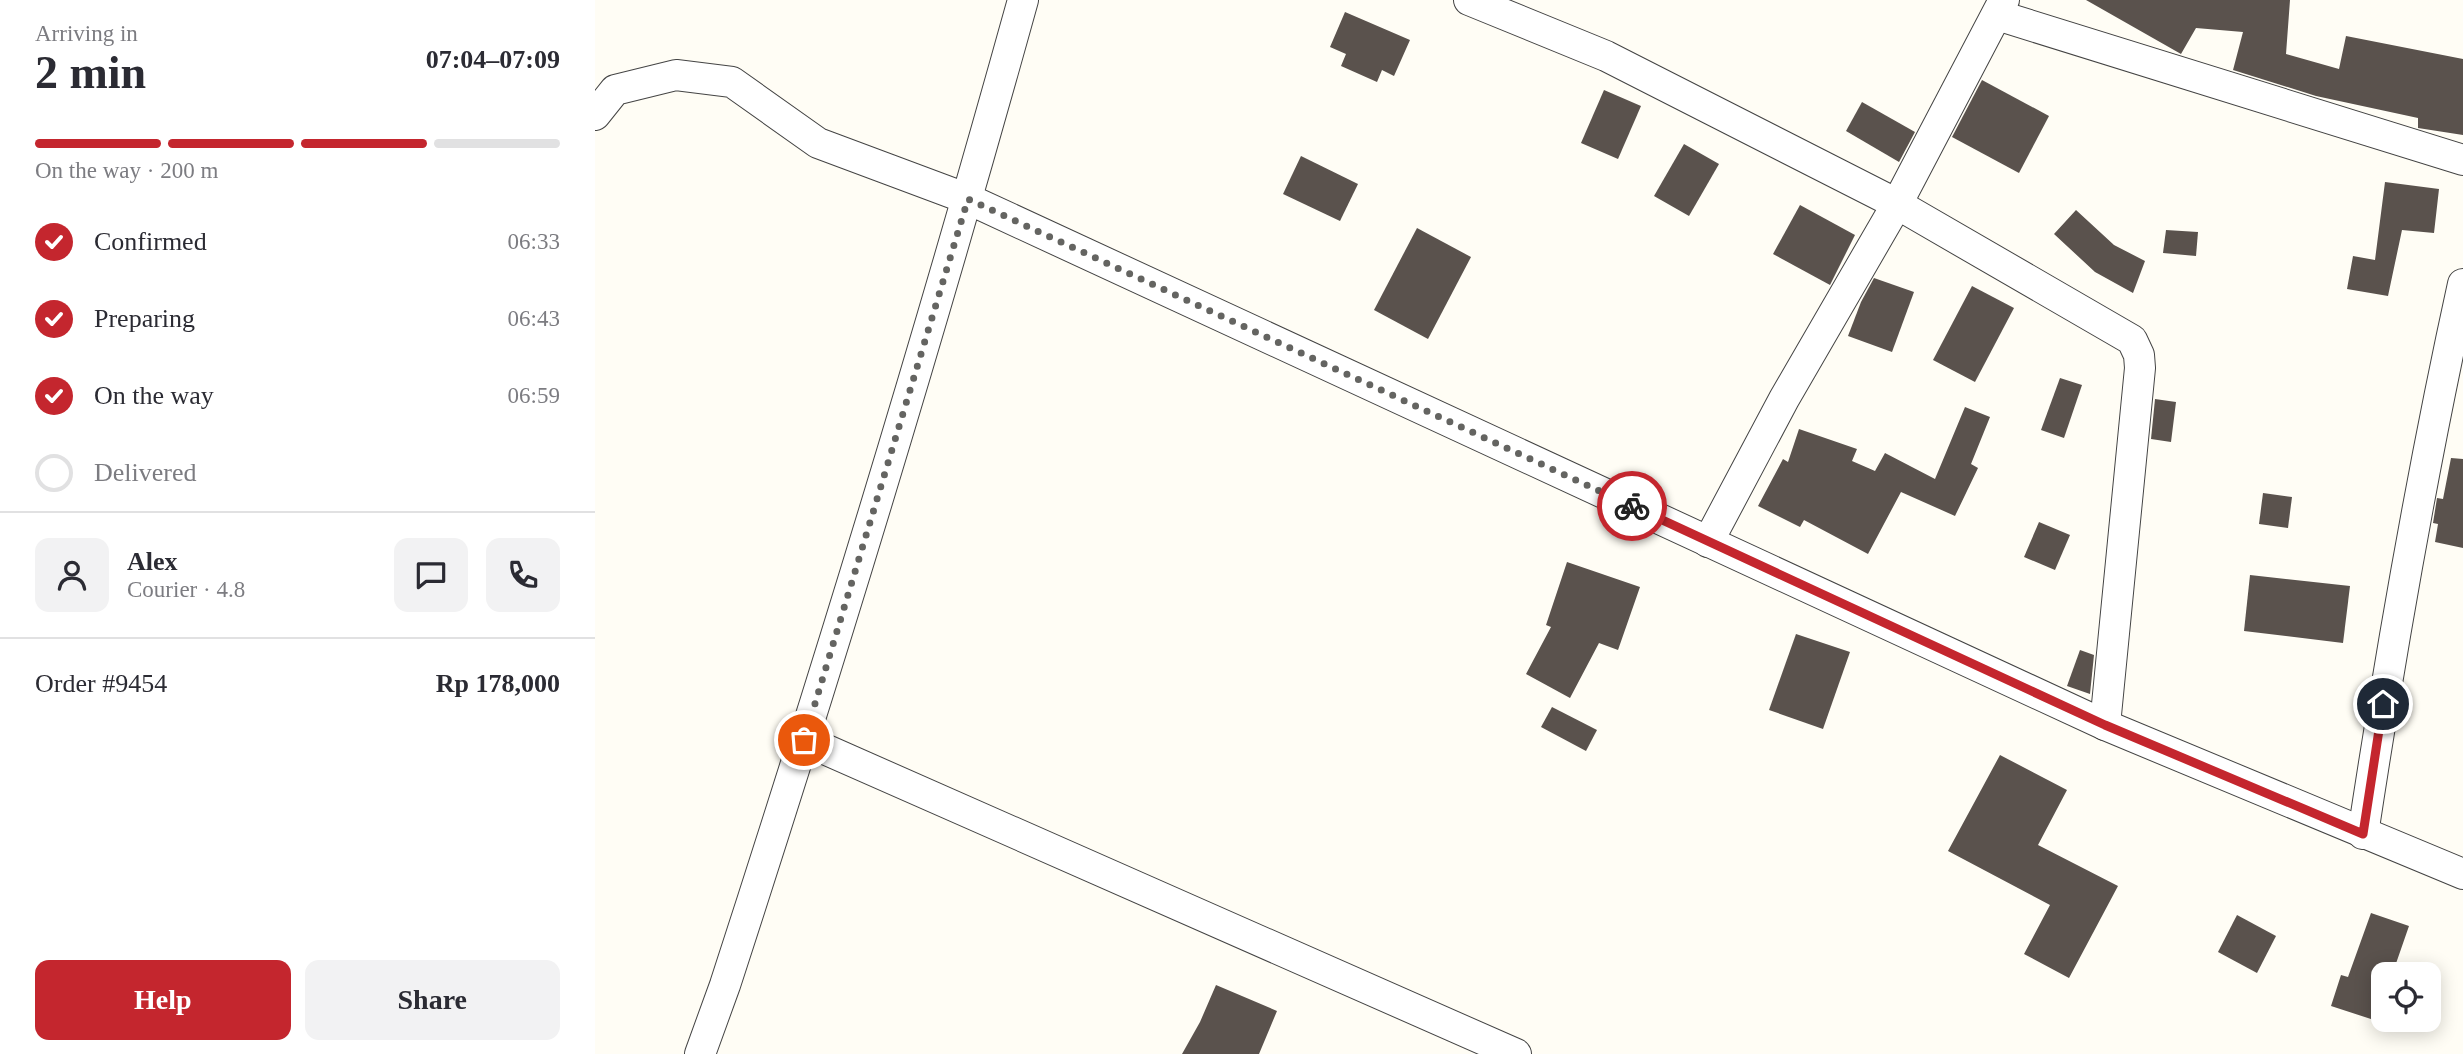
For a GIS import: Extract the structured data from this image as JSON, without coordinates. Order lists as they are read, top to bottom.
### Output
{
  "page": {
    "heading": ["2 min", "Arriving in", "07:04–07:09"],
    "panel": [
      "Alex",
      "Courier · 4.8",
      "Order #9454",
      "Rp 178,000"
    ],
    "bar": "On the way · 200 m",
    "list": [
      ["Confirmed", "06:33"],
      ["Preparing", "06:43"],
      ["On the way", "06:59"],
      "Delivered"
    ],
    "buttons": ["Help", "Share"]
  }
}
